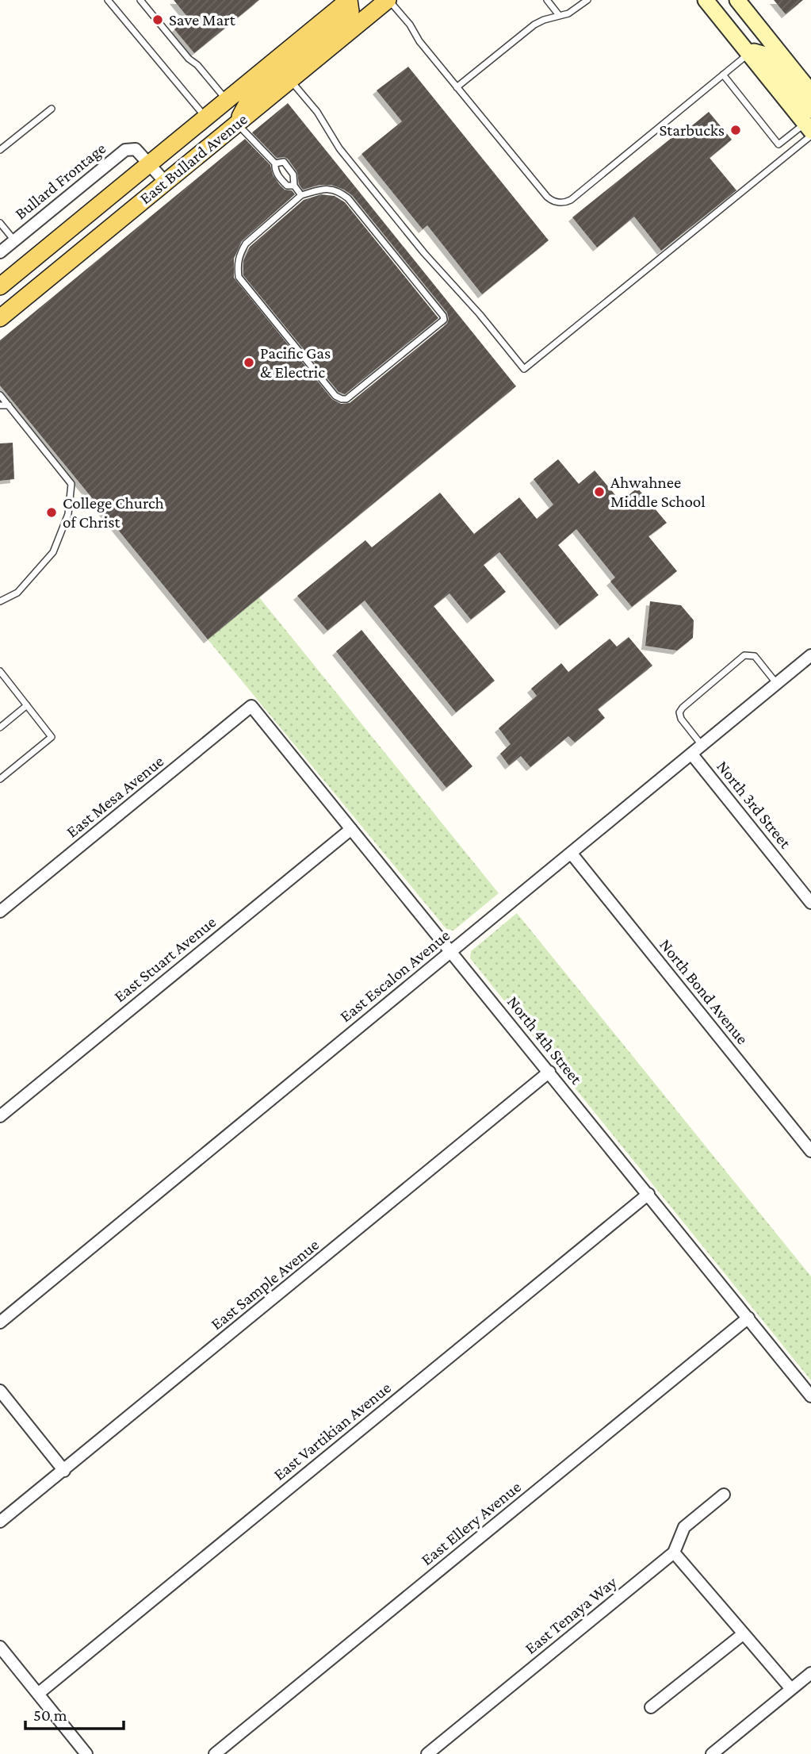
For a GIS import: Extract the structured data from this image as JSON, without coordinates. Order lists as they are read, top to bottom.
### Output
{
  "streets": {
    "main road": ["East Bullard Avenue"],
    "street": [
      "Bullard Frontage",
      "East Mesa Avenue",
      "North 3rd Street",
      "East Stuart Avenue",
      "East Escalon Avenue",
      "North Bond Avenue",
      "North 4th Street",
      "East Sample Avenue",
      "East Vartikian Avenue",
      "East Ellery Avenue",
      "East Tenaya Way"
    ]
  },
  "crossings": [
    ["East Bullard Avenue", "Bullard Frontage"],
    ["East Mesa Avenue", "North 4th Street"],
    ["North 3rd Street", "East Escalon Avenue"],
    ["East Stuart Avenue", "North 4th Street"],
    ["East Escalon Avenue", "North Bond Avenue"],
    ["East Escalon Avenue", "North 4th Street"],
    ["North 4th Street", "East Sample Avenue"],
    ["North 4th Street", "East Vartikian Avenue"],
    ["North 4th Street", "East Ellery Avenue"]
  ],
  "places": [
    "Save Mart",
    "Starbucks",
    "Pacific Gas & Electric",
    "Ahwahnee Middle School",
    "College Church of Christ"
  ],
  "scale_bar": "50 m"
}
